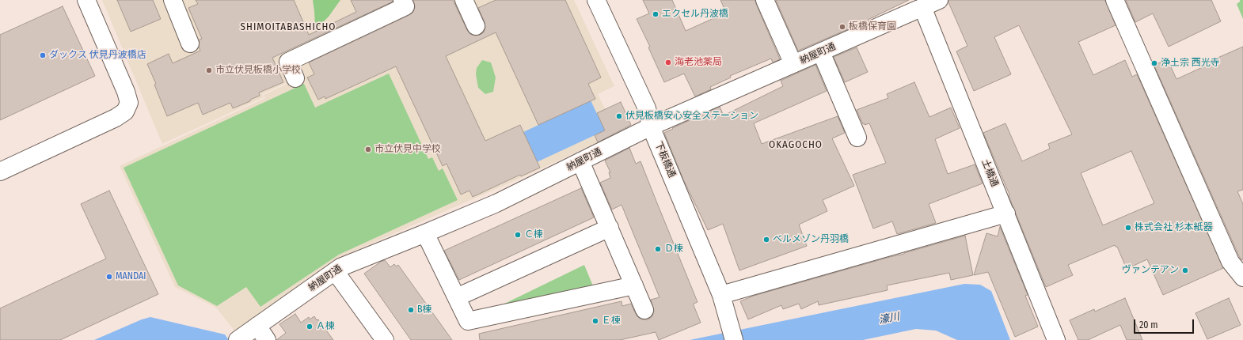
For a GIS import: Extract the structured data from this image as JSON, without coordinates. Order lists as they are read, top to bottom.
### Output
{
  "streets": {
    "street": ["納屋町通", "下板橋通", "土橋通"]
  },
  "crossings": [
    ["納屋町通", "下板橋通"],
    ["納屋町通", "土橋通"]
  ],
  "districts": ["SHIMOITABASHICHO", "OKAGOCHO"],
  "water": ["濠川"],
  "places": [
    "エクセル丹波橋",
    "板橋保育園",
    "ダックス 伏見丹波橋店",
    "海老池薬局",
    "浄土宗 西光寺",
    "市立伏見板橋小学校",
    "伏見板橋安心安全ステーション",
    "市立伏見中学校",
    "株式会社 杉本紙器",
    "Ｃ棟",
    "ベルメゾン丹羽橋",
    "Ｄ棟",
    "ヴァンテアン",
    "MANDAI",
    "B棟",
    "Ｅ棟",
    "Ａ棟"
  ],
  "scale_bar": "20 m"
}
